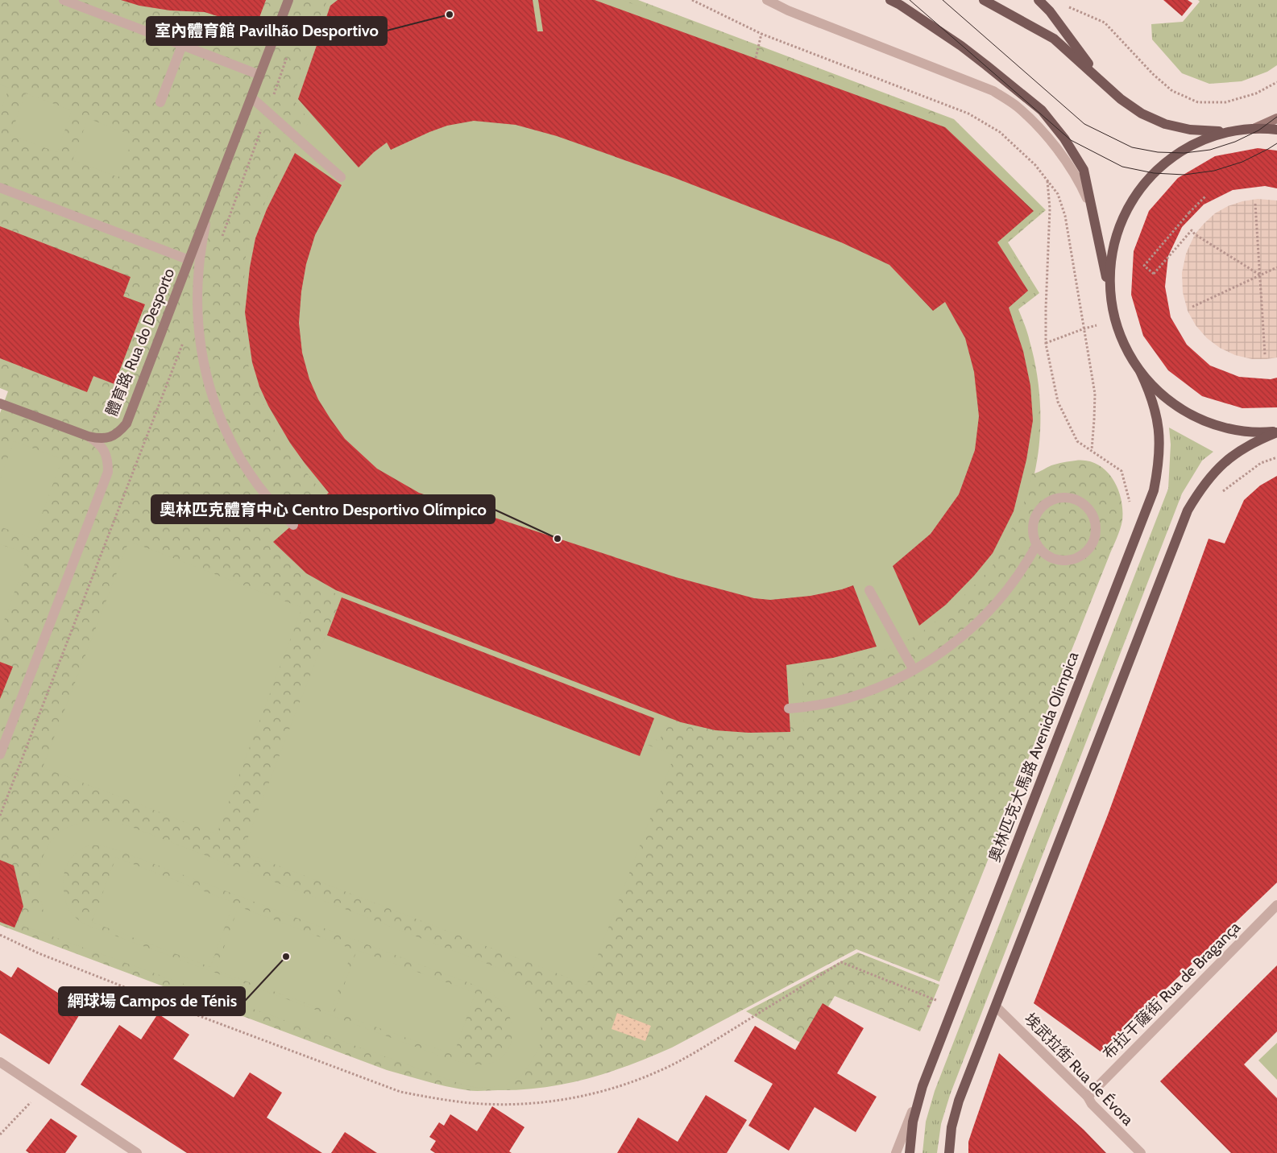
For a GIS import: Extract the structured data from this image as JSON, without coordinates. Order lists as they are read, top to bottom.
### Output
{
  "streets": {
    "main road": ["奧林匹克大馬路 Avenida Olímpica"],
    "street": ["體育路 Rua do Desporto", "布拉干薩街 Rua de Bragança", "埃武拉街 Rua de Évora"]
  },
  "crossings": [
    ["布拉干薩街 Rua de Bragança", "埃武拉街 Rua de Évora"]
  ],
  "places": ["室內體育館 Pavilhão Desportivo", "奧林匹克體育中心 Centro Desportivo Olímpico", "網球場 Campos de Ténis"]
}
